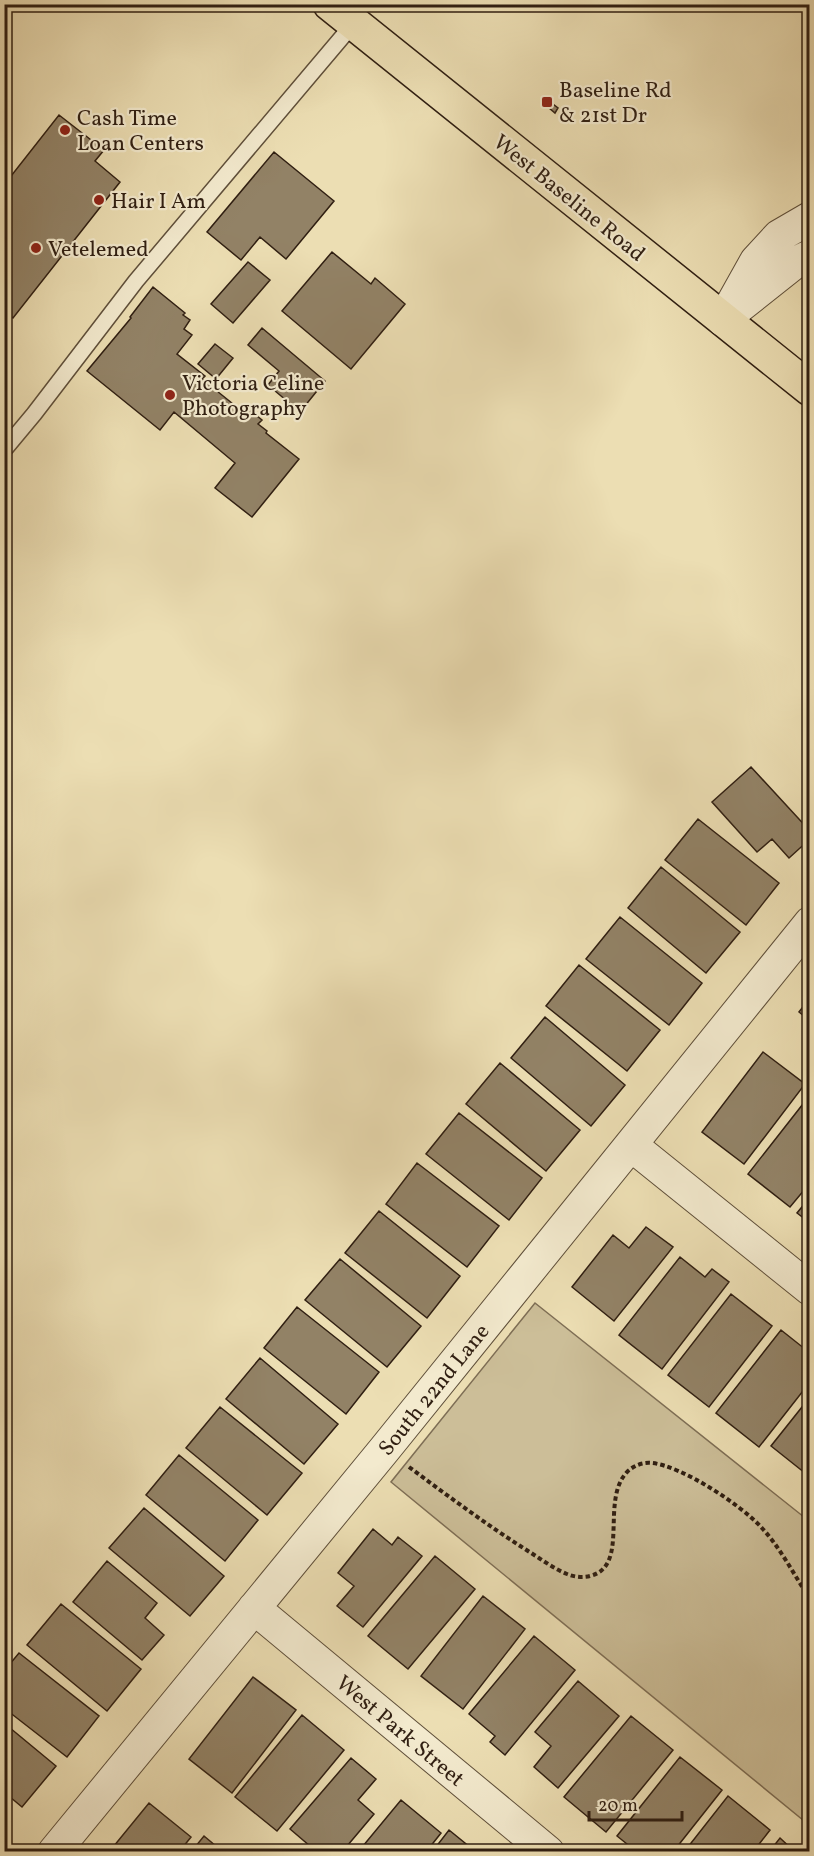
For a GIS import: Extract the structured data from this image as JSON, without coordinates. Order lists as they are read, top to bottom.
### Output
{
  "streets": {
    "main road": ["West Baseline Road"],
    "street": ["South 22nd Lane", "West Park Street"]
  },
  "crossings": [
    ["South 22nd Lane", "West Park Street"]
  ],
  "places": {
    "transit": ["Baseline Rd & 21st Dr"],
    "other": [
      "Cash Time Loan Centers",
      "Hair I Am",
      "Vetelemed",
      "Victoria Celine Photography"
    ]
  },
  "scale_bar": "20 m"
}
